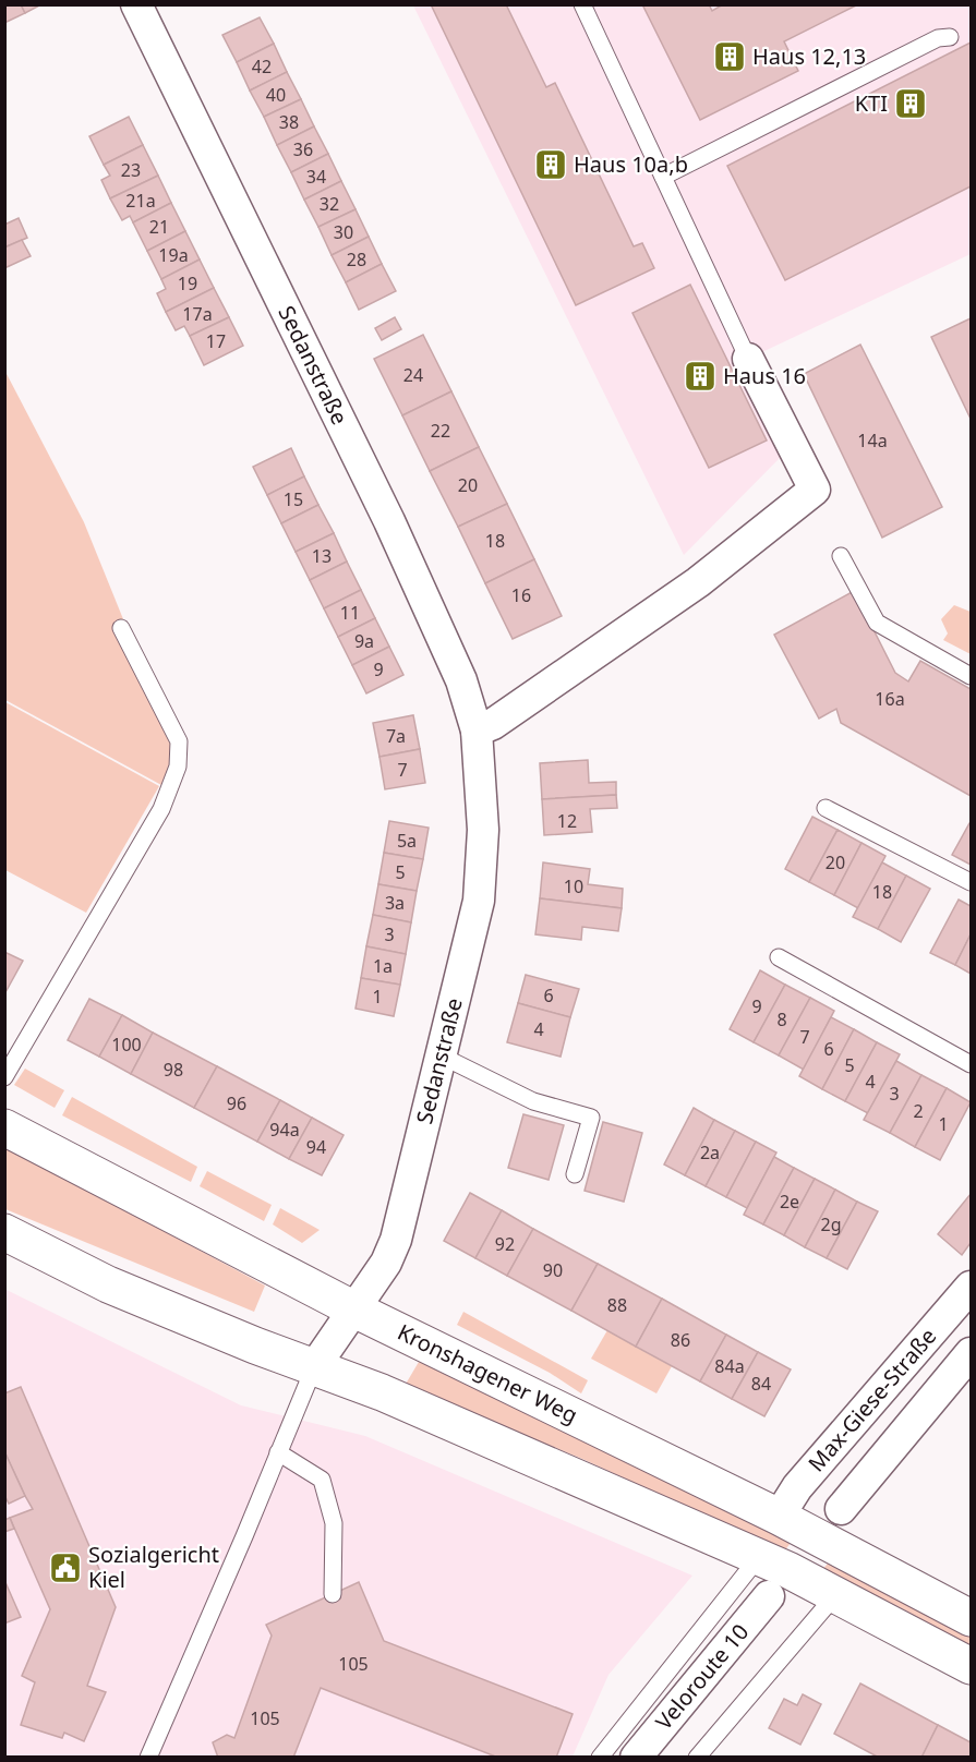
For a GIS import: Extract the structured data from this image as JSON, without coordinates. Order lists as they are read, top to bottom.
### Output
{
  "streets": {
    "main road": ["Kronshagener Weg"],
    "street": ["Sedanstraße", "Max-Giese-Straße", "Veloroute 10"]
  },
  "crossings": [
    ["Sedanstraße", "Kronshagener Weg"],
    ["Kronshagener Weg", "Max-Giese-Straße"]
  ],
  "places": {
    "building": [
      "Haus 12,13",
      "KTI",
      "Haus 10a,b",
      "Haus 16"
    ],
    "public building": ["Sozialgericht Kiel"]
  },
  "house_numbers": [
    "42",
    "40",
    "38",
    "36",
    "23",
    "34",
    "21a",
    "32",
    "21",
    "30",
    "19a",
    "28",
    "19",
    "17a",
    "17",
    "24",
    "22",
    "14a",
    "20",
    "15",
    "18",
    "13",
    "16",
    "11",
    "9a",
    "9",
    "16a",
    "7a",
    "7",
    "12",
    "5a",
    "20",
    "5",
    "10",
    "18",
    "3a",
    "3",
    "1a",
    "6",
    "1",
    "9",
    "8",
    "4",
    "7",
    "100",
    "6",
    "5",
    "98",
    "4",
    "3",
    "96",
    "2",
    "1",
    "94a",
    "94",
    "2a",
    "2e",
    "2g",
    "92",
    "90",
    "88",
    "86",
    "84a",
    "84",
    "105",
    "105"
  ]
}
